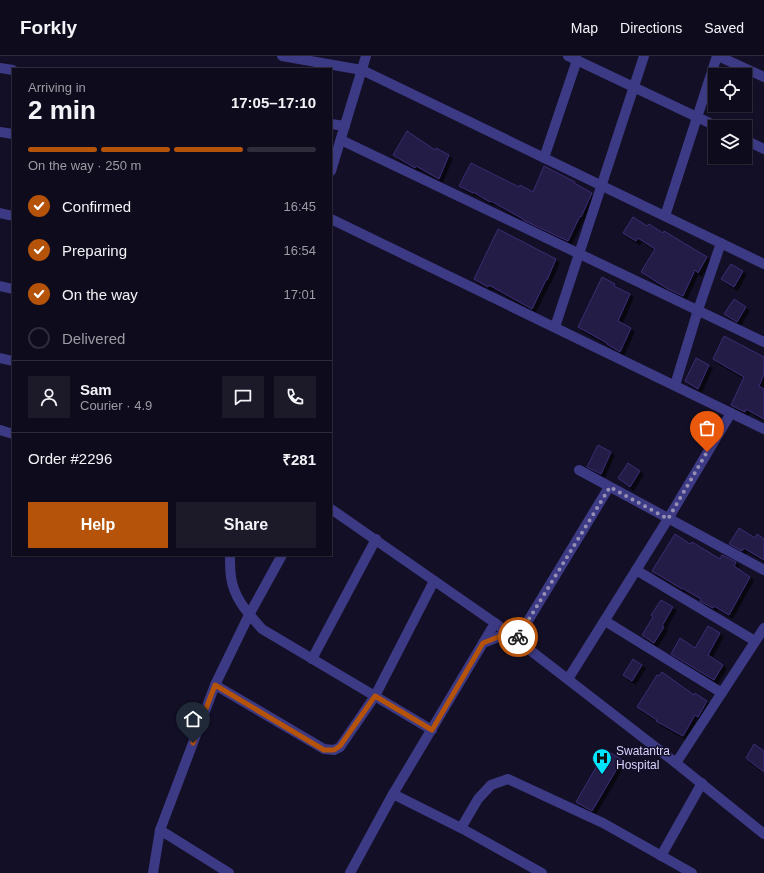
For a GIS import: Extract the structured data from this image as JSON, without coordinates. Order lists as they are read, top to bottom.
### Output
{
  "places": {
    "hospital": ["Swatantra Hospital"]
  },
  "page": {
    "header": "Forkly",
    "nav": ["Map", "Directions", "Saved"],
    "heading": ["2 min", "Arriving in", "17:05–17:10"],
    "panel": [
      "Sam",
      "Courier · 4.9",
      "Order #2296",
      "₹281"
    ],
    "bar": "On the way · 250 m",
    "list": [
      ["Confirmed", "16:45"],
      ["Preparing", "16:54"],
      ["On the way", "17:01"],
      "Delivered"
    ],
    "buttons": ["Help", "Share"]
  }
}
